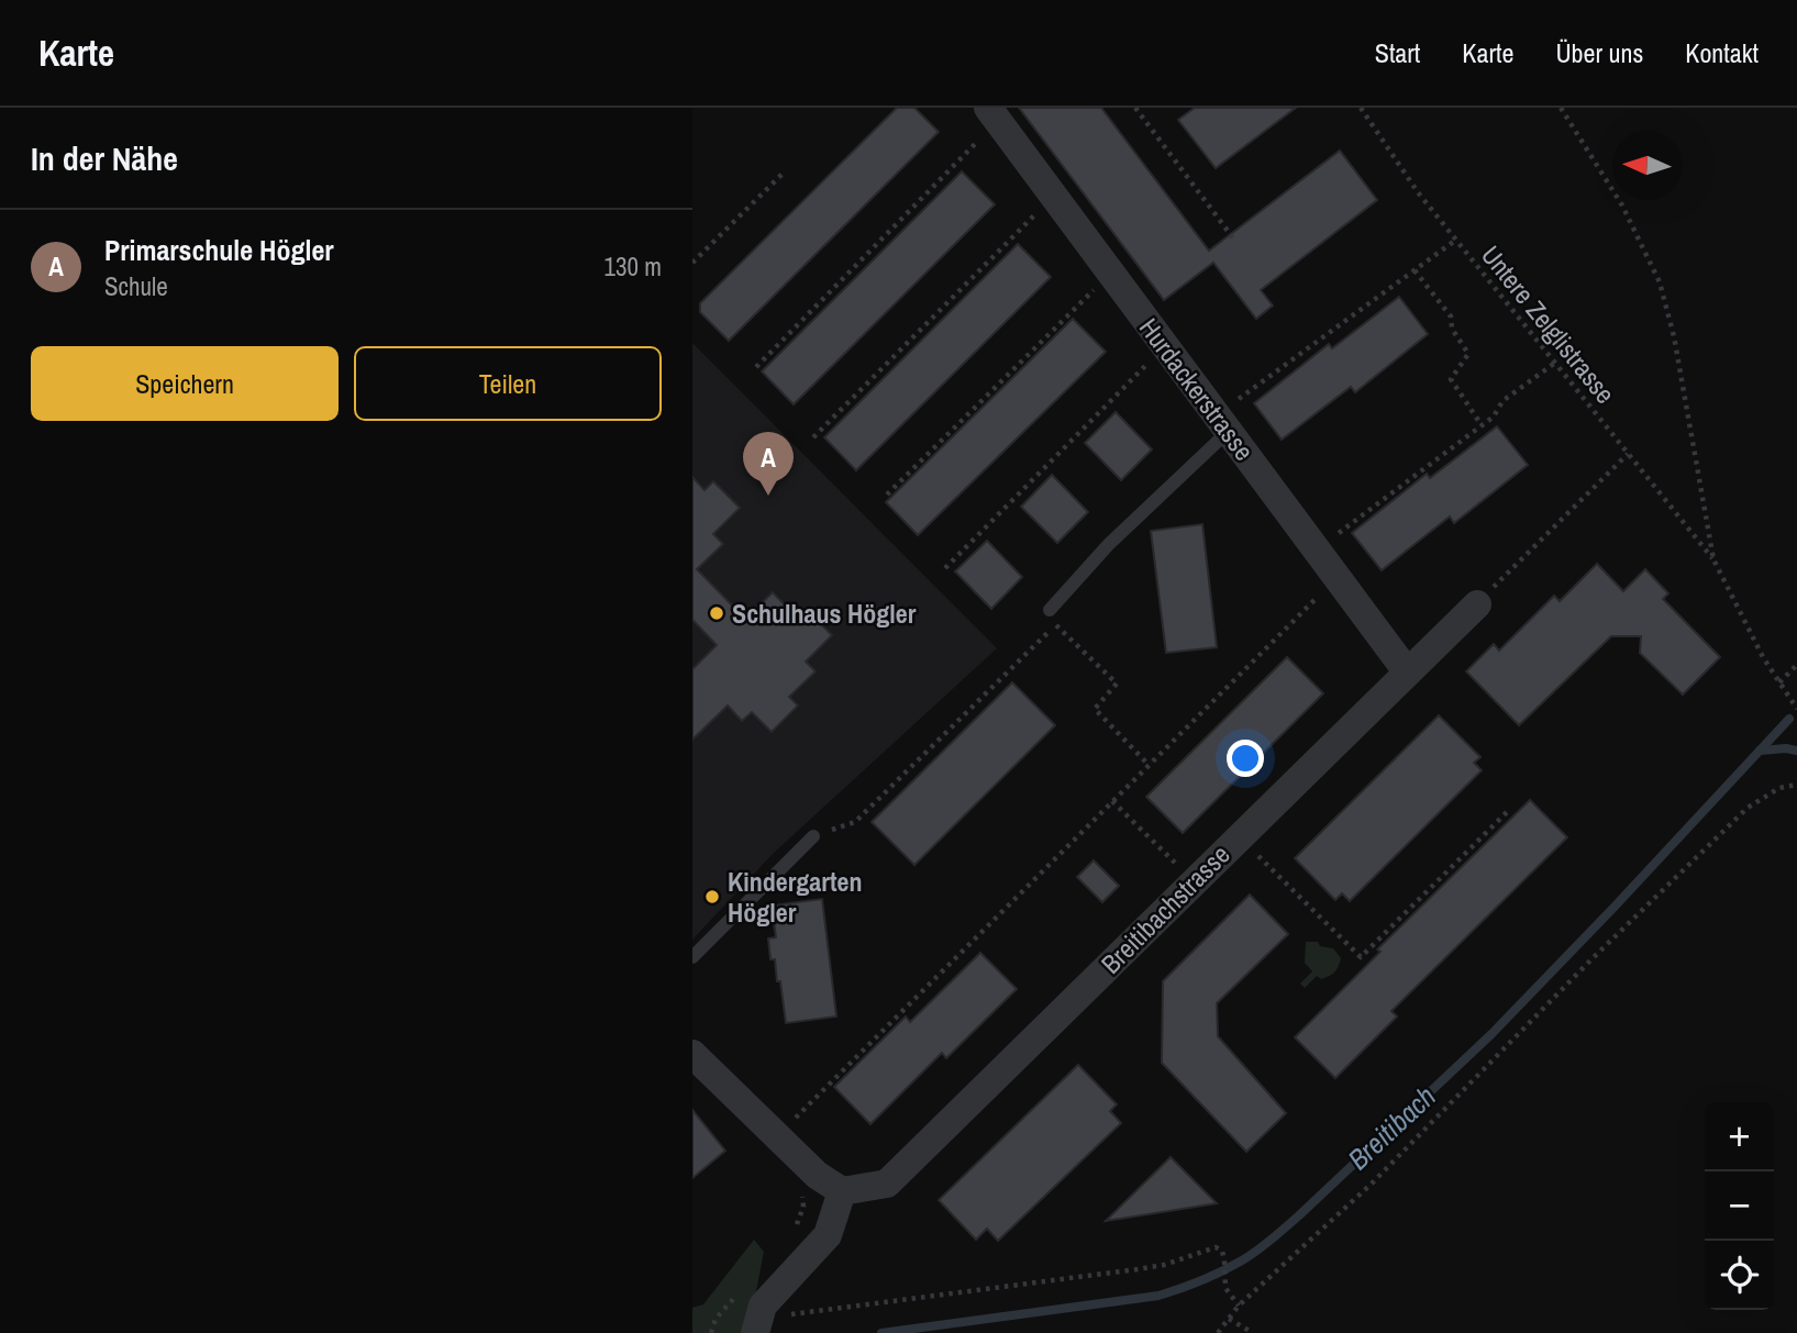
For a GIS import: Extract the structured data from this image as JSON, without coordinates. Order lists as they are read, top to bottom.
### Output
{
  "streets": {
    "street": ["Hurdackerstrasse", "Breitibachstrasse"],
    "path": ["Untere Zelglistrasse"]
  },
  "crossings": [
    ["Hurdackerstrasse", "Breitibachstrasse"]
  ],
  "water": ["Breitibach"],
  "places": ["Schulhaus Högler", "Kindergarten Högler"],
  "north": "left",
  "page": {
    "header": "Karte",
    "nav": [
      "Start",
      "Karte",
      "Über uns",
      "Kontakt"
    ],
    "heading": "In der Nähe",
    "list": [
      {
        "mark": "A",
        "name": "Primarschule Högler",
        "note": "Schule",
        "value": "130 m"
      }
    ],
    "buttons": ["Speichern", "Teilen"],
    "pins": "A",
    "map_buttons": ["+", "−"]
  }
}
